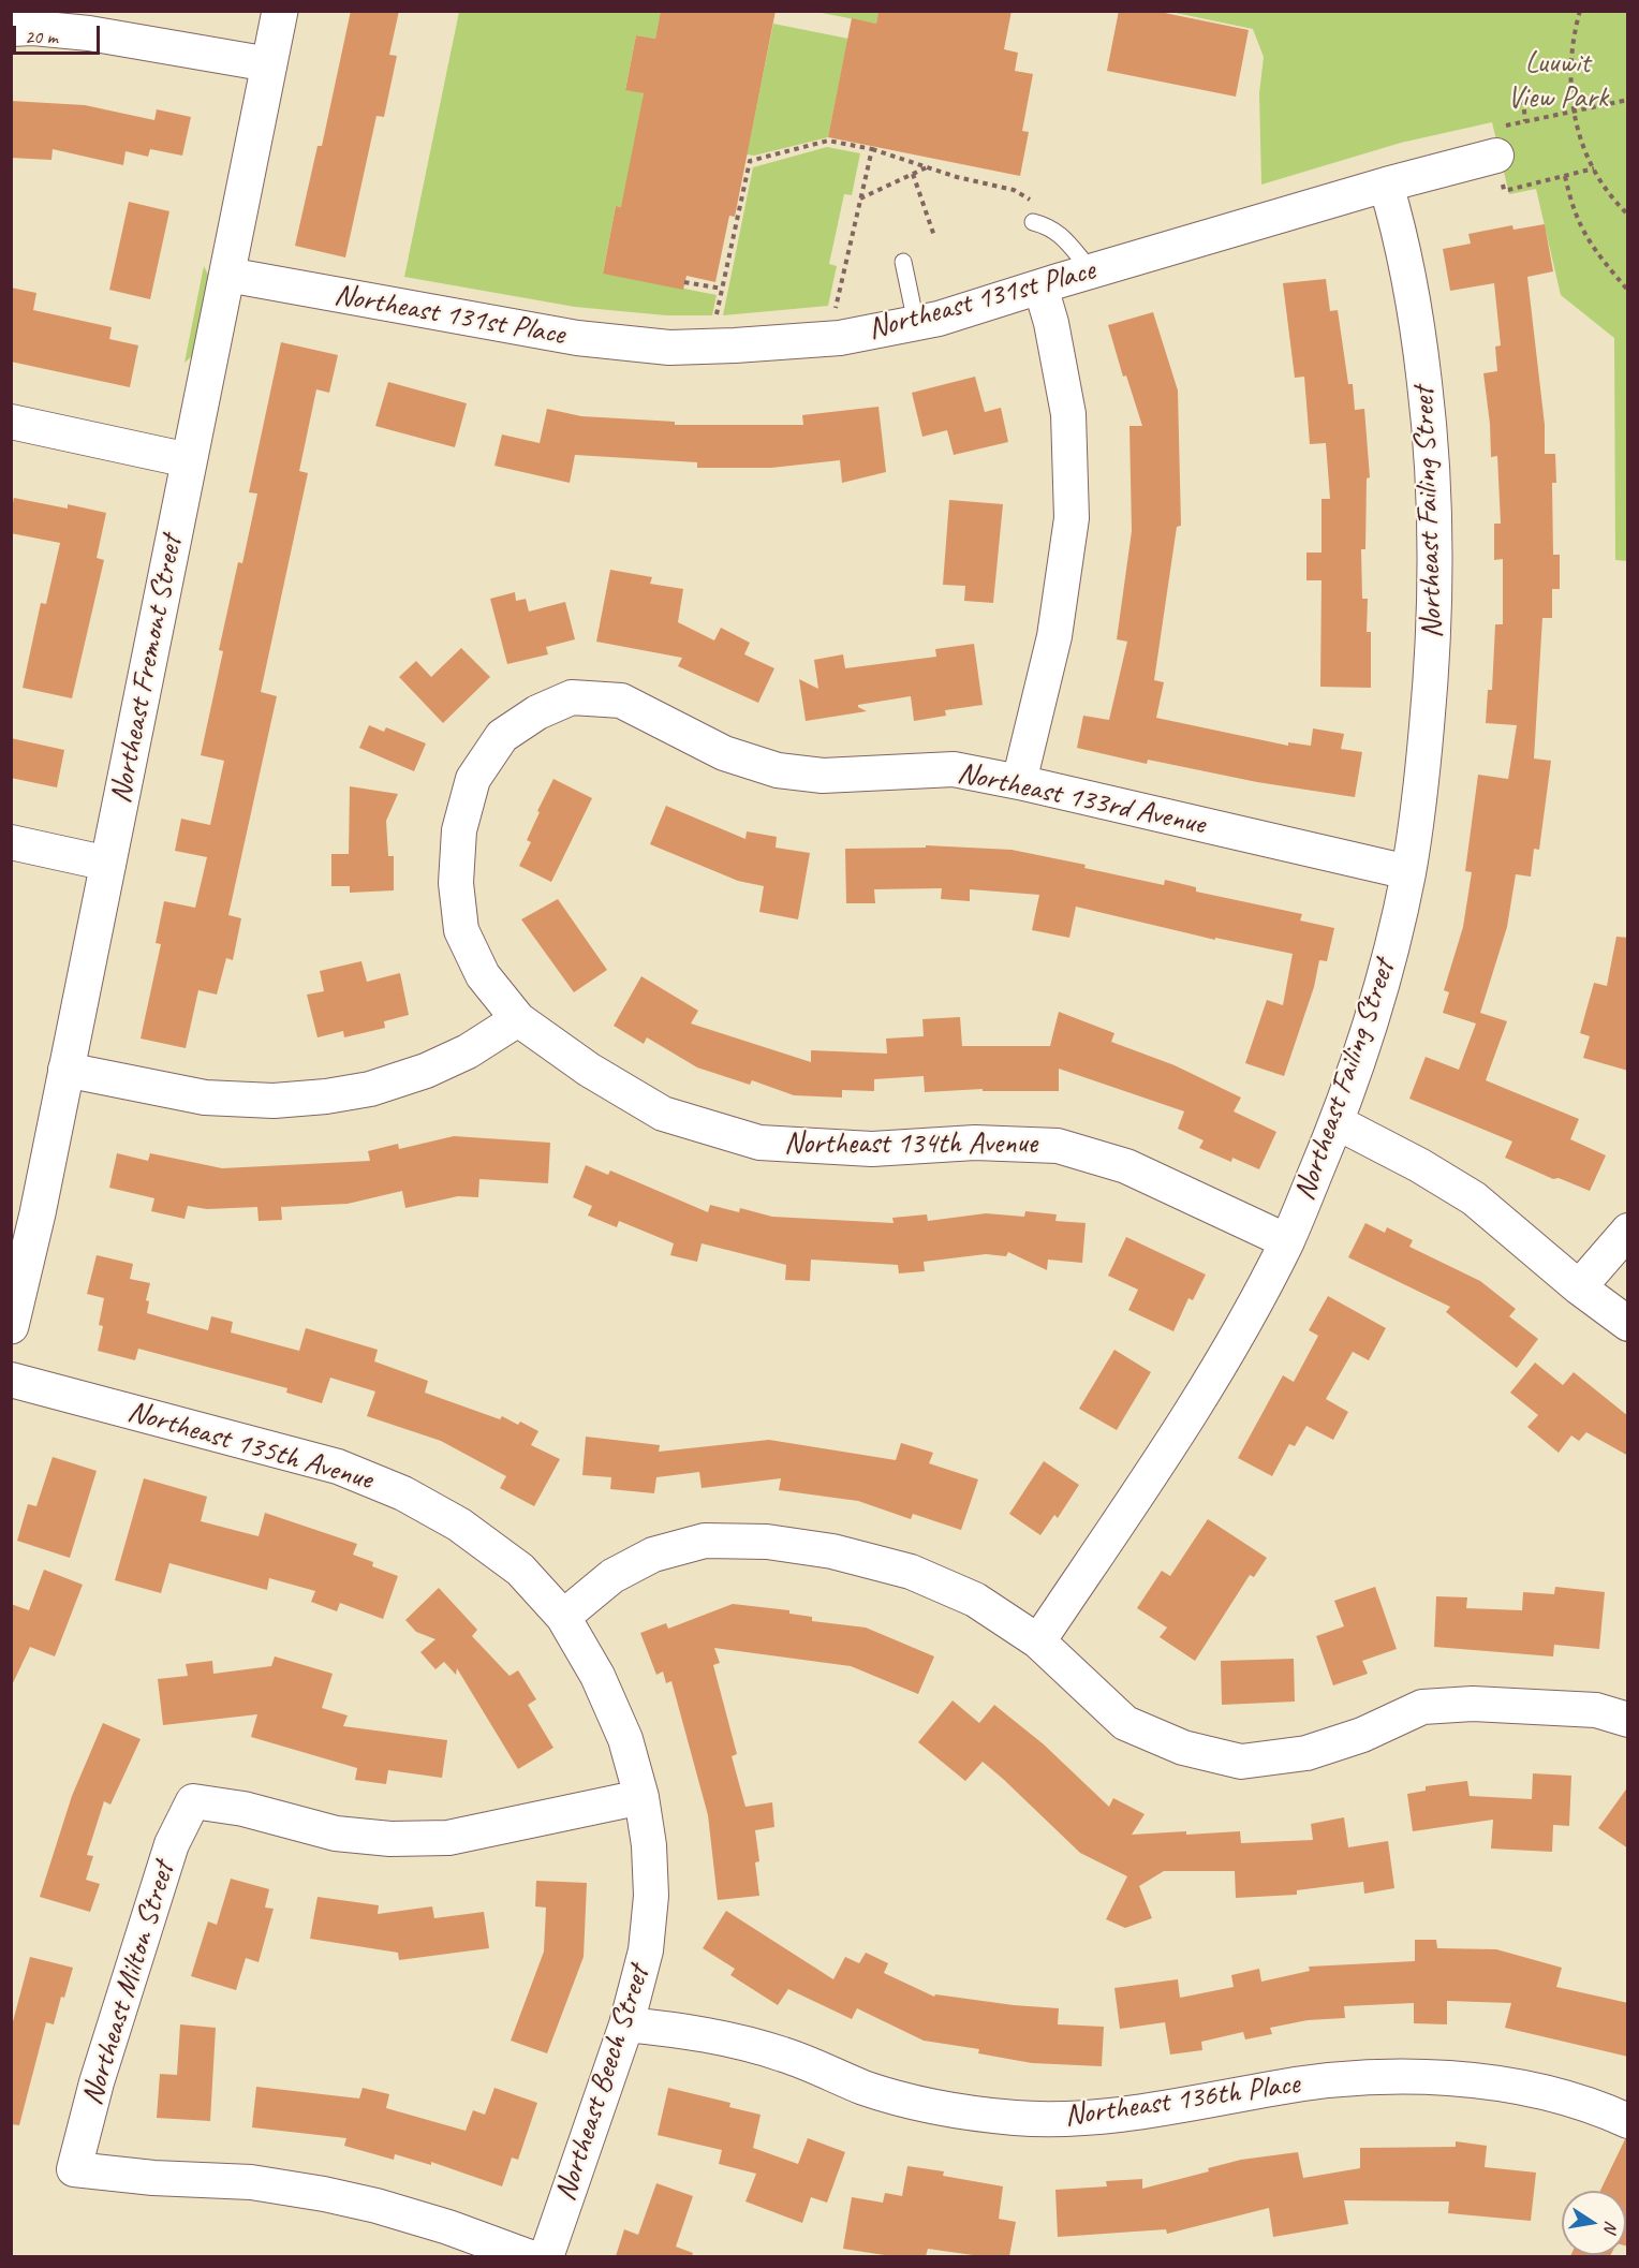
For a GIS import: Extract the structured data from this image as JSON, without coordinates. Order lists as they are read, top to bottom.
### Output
{
  "streets": {
    "street": [
      "Northeast 131st Place",
      "Northeast Failing Street",
      "Northeast Fremont Street",
      "Northeast 133rd Avenue",
      "Northeast 134th Avenue",
      "Northeast 135th Avenue",
      "Northeast Milton Street",
      "Northeast Beech Street",
      "Northeast 136th Place"
    ]
  },
  "crossings": [
    ["Northeast 131st Place", "Northeast Failing Street"],
    ["Northeast 131st Place", "Northeast Fremont Street"],
    ["Northeast Failing Street", "Northeast 133rd Avenue"],
    ["Northeast Failing Street", "Northeast 134th Avenue"],
    ["Northeast 133rd Avenue", "Northeast 134th Avenue"],
    ["Northeast 135th Avenue", "Northeast Beech Street"],
    ["Northeast Milton Street", "Northeast Beech Street"],
    ["Northeast Beech Street", "Northeast 136th Place"]
  ],
  "parks": ["Luuwit View Park"],
  "scale_bar": "20 m",
  "north": "right"
}
